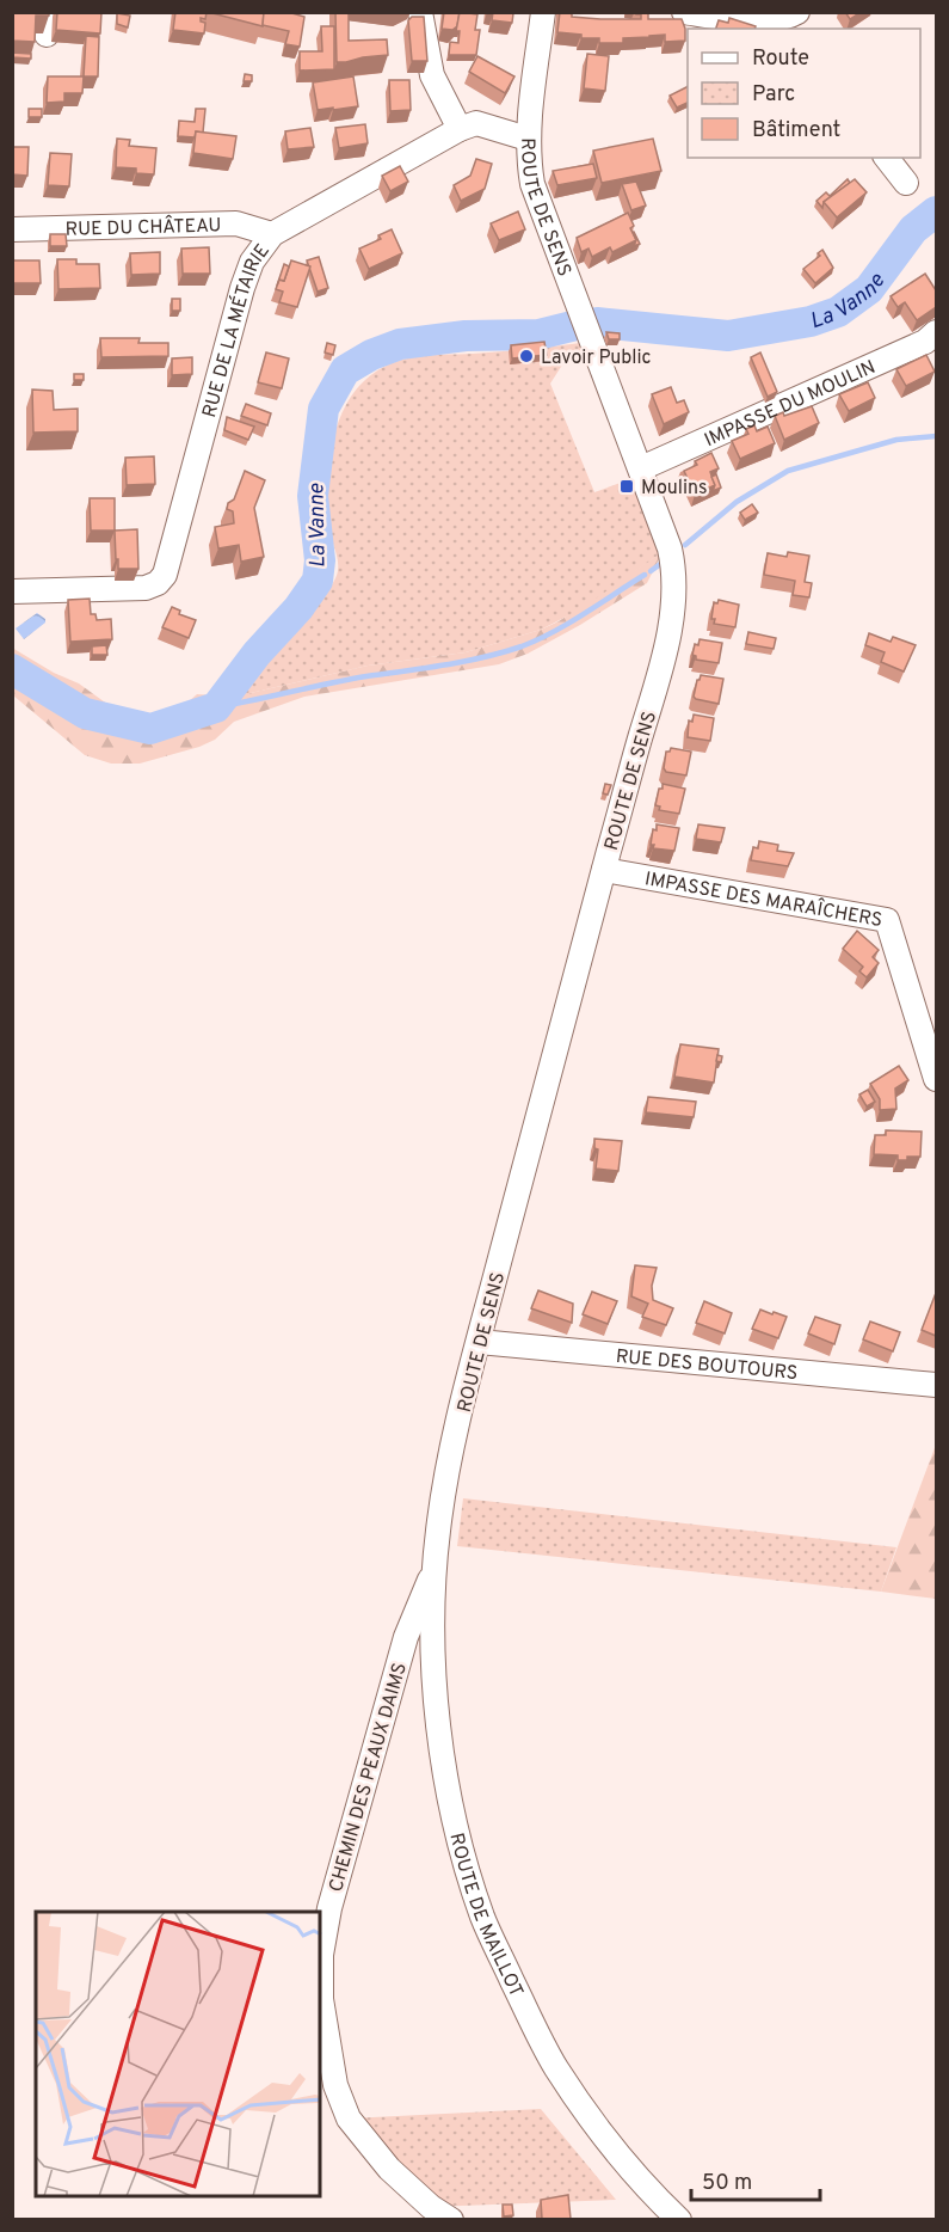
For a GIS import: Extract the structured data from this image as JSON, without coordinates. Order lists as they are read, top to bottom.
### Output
{
  "streets": {
    "street": [
      "ROUTE DE SENS",
      "RUE DU CHÂTEAU",
      "RUE DE LA MÉTAIRIE",
      "IMPASSE DU MOULIN",
      "IMPASSE DES MARAÎCHERS",
      "RUE DES BOUTOURS",
      "CHEMIN DES PEAUX DAIMS",
      "ROUTE DE MAILLOT"
    ]
  },
  "crossings": [
    ["ROUTE DE SENS", "IMPASSE DU MOULIN"],
    ["ROUTE DE SENS", "IMPASSE DES MARAÎCHERS"],
    ["ROUTE DE SENS", "RUE DES BOUTOURS"],
    ["ROUTE DE SENS", "CHEMIN DES PEAUX DAIMS"],
    ["ROUTE DE SENS", "ROUTE DE MAILLOT"],
    ["RUE DU CHÂTEAU", "RUE DE LA MÉTAIRIE"],
    ["CHEMIN DES PEAUX DAIMS", "ROUTE DE MAILLOT"]
  ],
  "water": ["La Vanne"],
  "places": {
    "other": ["Lavoir Public"],
    "transit": ["Moulins"]
  },
  "legend": ["Route", "Parc", "Bâtiment"],
  "scale_bar": "50 m"
}
